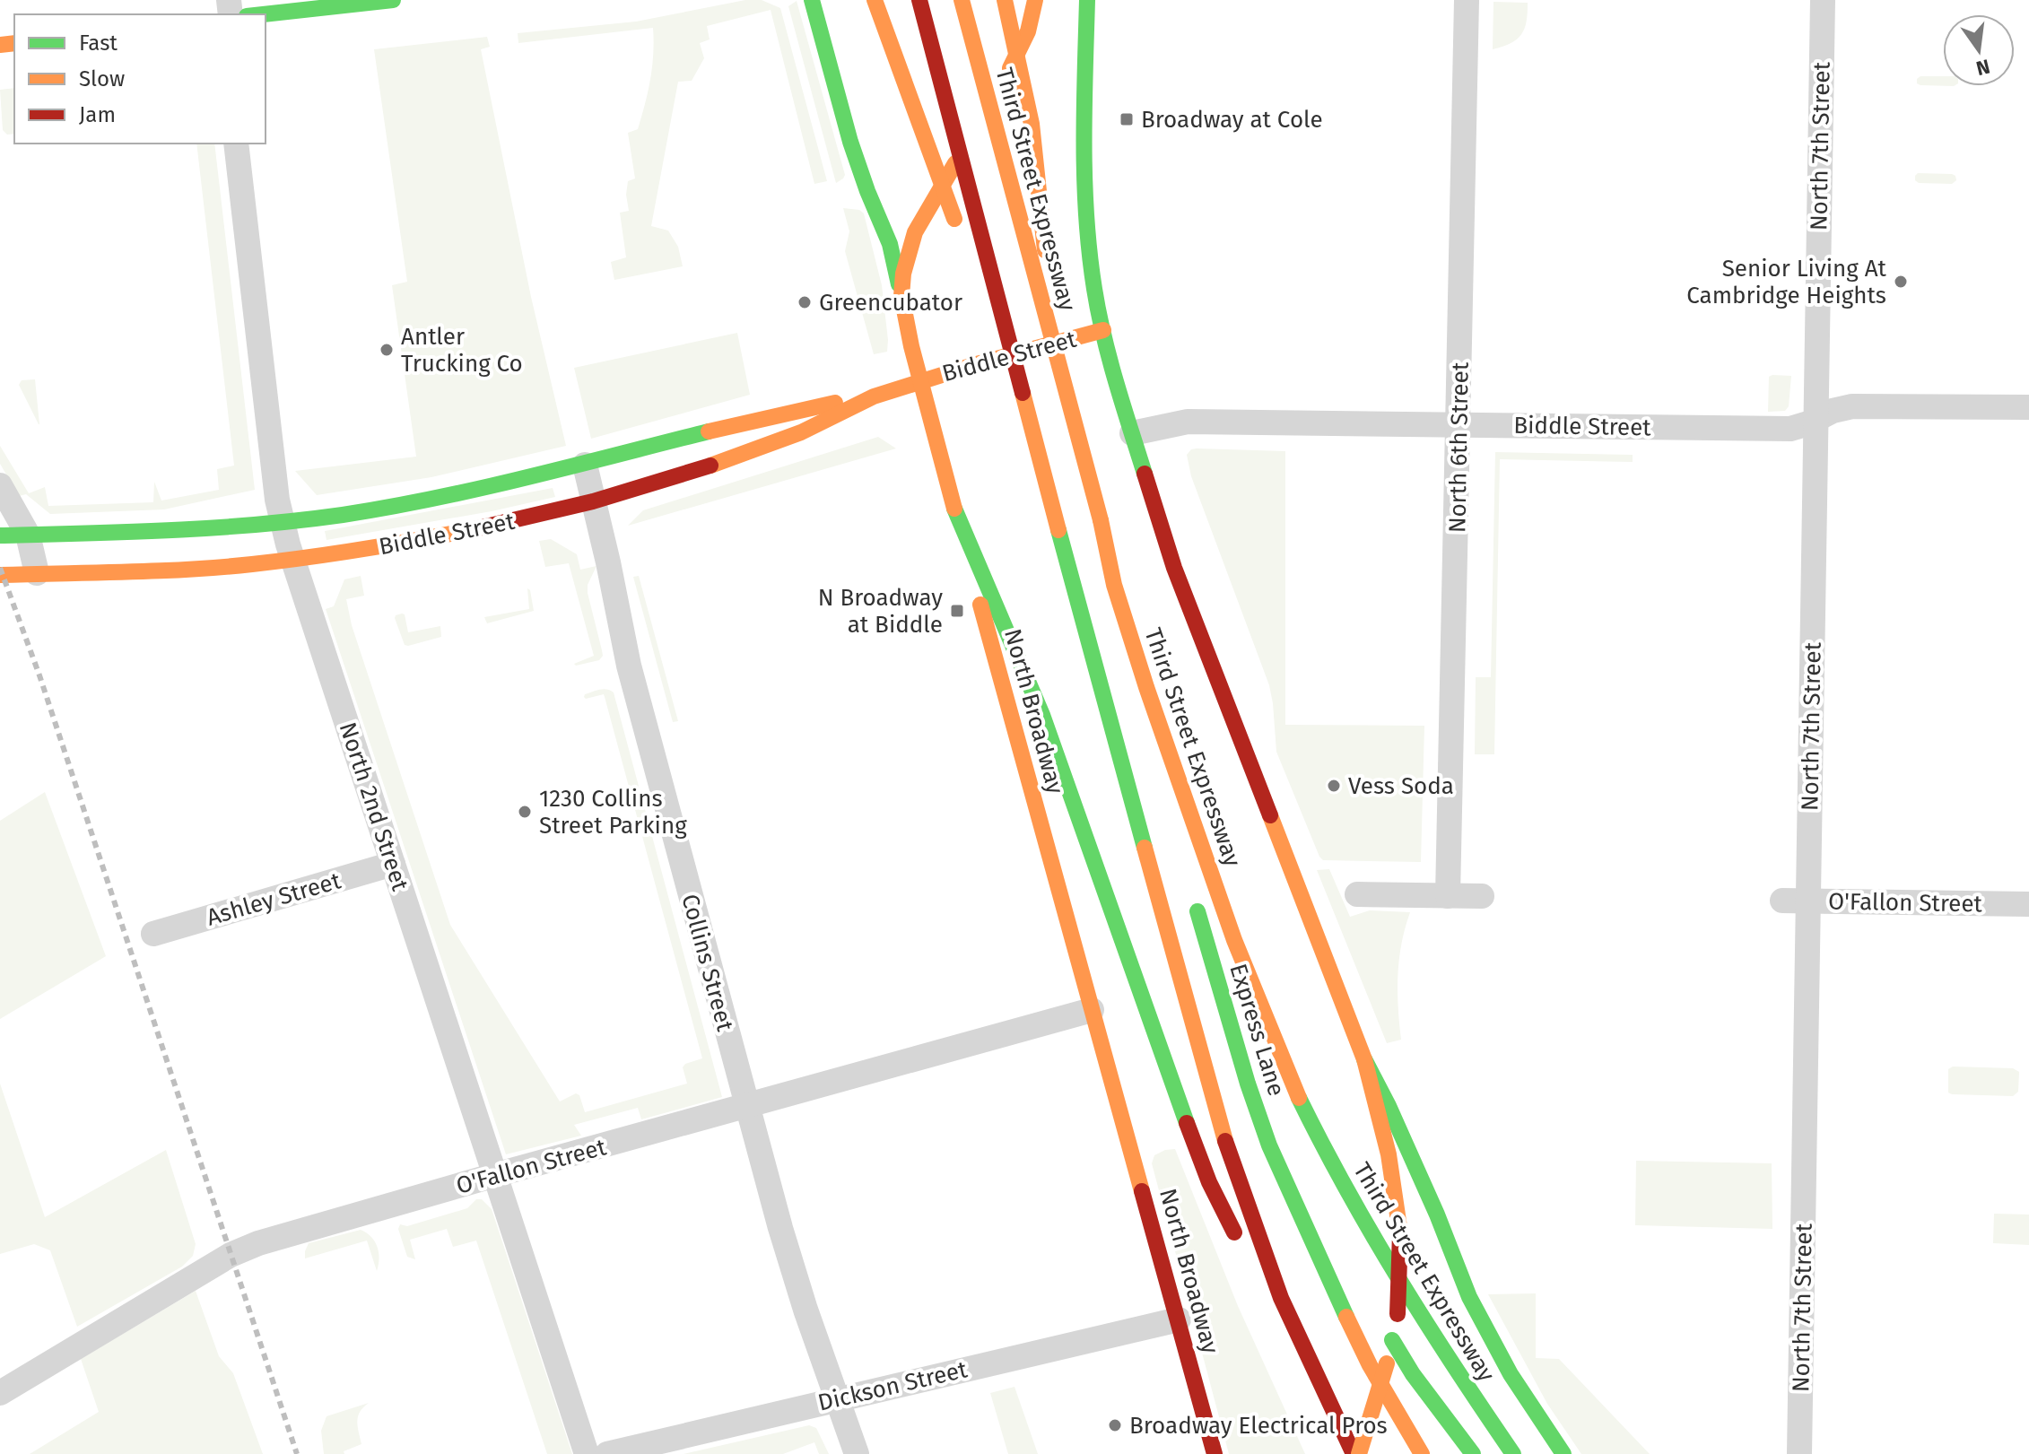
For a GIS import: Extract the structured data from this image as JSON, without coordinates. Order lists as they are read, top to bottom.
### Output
{
  "streets": {
    "main road": [
      "Third Street Expressway",
      "Biddle Street",
      "North Broadway",
      "Express Lane"
    ],
    "street": [
      "North 7th Street",
      "North 6th Street",
      "North 2nd Street",
      "Ashley Street",
      "O'Fallon Street",
      "Collins Street",
      "Dickson Street"
    ]
  },
  "crossings": [
    ["North 7th Street", "Biddle Street"],
    ["North 7th Street", "O'Fallon Street"],
    ["Biddle Street", "North 6th Street"],
    ["Biddle Street", "North Broadway"],
    ["Biddle Street", "North 2nd Street"],
    ["Biddle Street", "Collins Street"],
    ["North Broadway", "O'Fallon Street"],
    ["North Broadway", "Dickson Street"],
    ["North 2nd Street", "Ashley Street"],
    ["North 2nd Street", "O'Fallon Street"],
    ["O'Fallon Street", "Collins Street"],
    ["Collins Street", "Dickson Street"]
  ],
  "places": {
    "transit": ["Broadway at Cole", "N Broadway at Biddle"],
    "other": [
      "Senior Living At Cambridge Heights",
      "Greencubator",
      "Antler Trucking Co",
      "Vess Soda",
      "1230 Collins Street Parking",
      "Broadway Electrical Pros"
    ]
  },
  "legend": ["Fast", "Slow", "Jam"],
  "north": "bottom"
}
